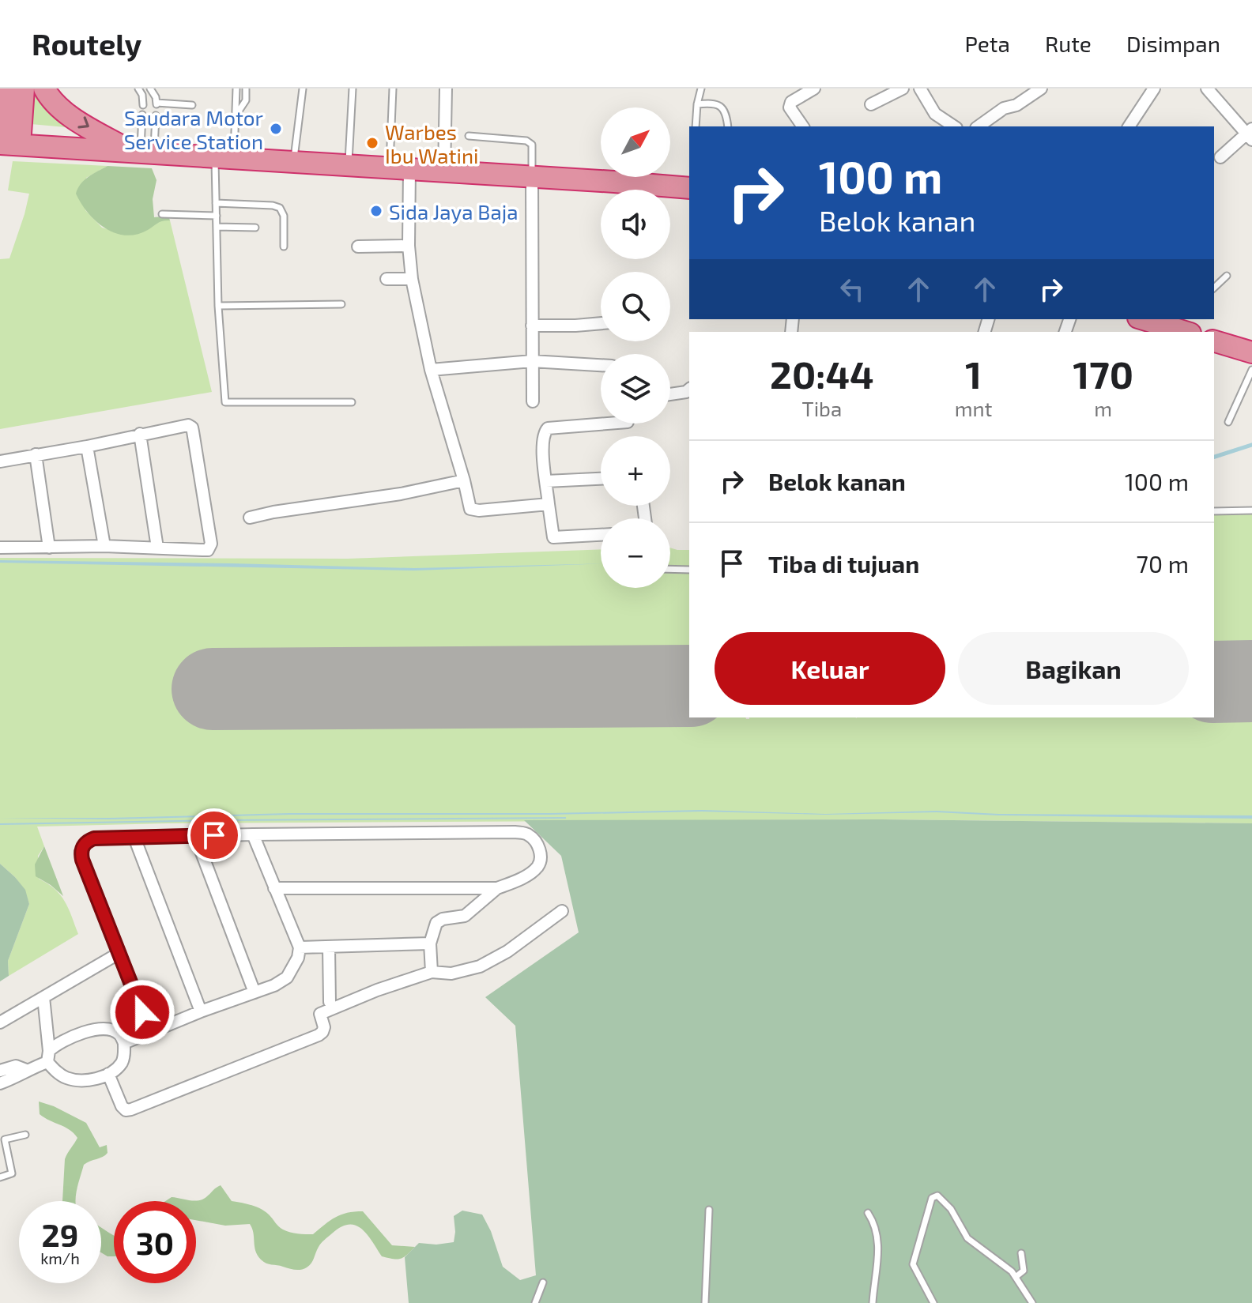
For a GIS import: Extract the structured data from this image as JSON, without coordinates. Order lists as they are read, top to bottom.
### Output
{
  "places": ["Saudara Motor Service Station", "Warbes Ibu Watini", "Sida Jaya Baja"],
  "north": "top right",
  "page": {
    "header": "Routely",
    "nav": ["Peta", "Rute", "Disimpan"],
    "map_buttons": ["+", "−"],
    "turn": ["100 m", "Belok kanan"],
    "eta": [
      "20:44",
      "Tiba",
      "1",
      "mnt",
      "170",
      "m"
    ],
    "list": [
      {
        "name": "Belok kanan",
        "value": "100 m"
      },
      {
        "name": "Tiba di tujuan",
        "value": "70 m"
      }
    ],
    "buttons": ["Keluar", "Bagikan"],
    "speed": "29 km/h",
    "limit": "30"
  }
}
